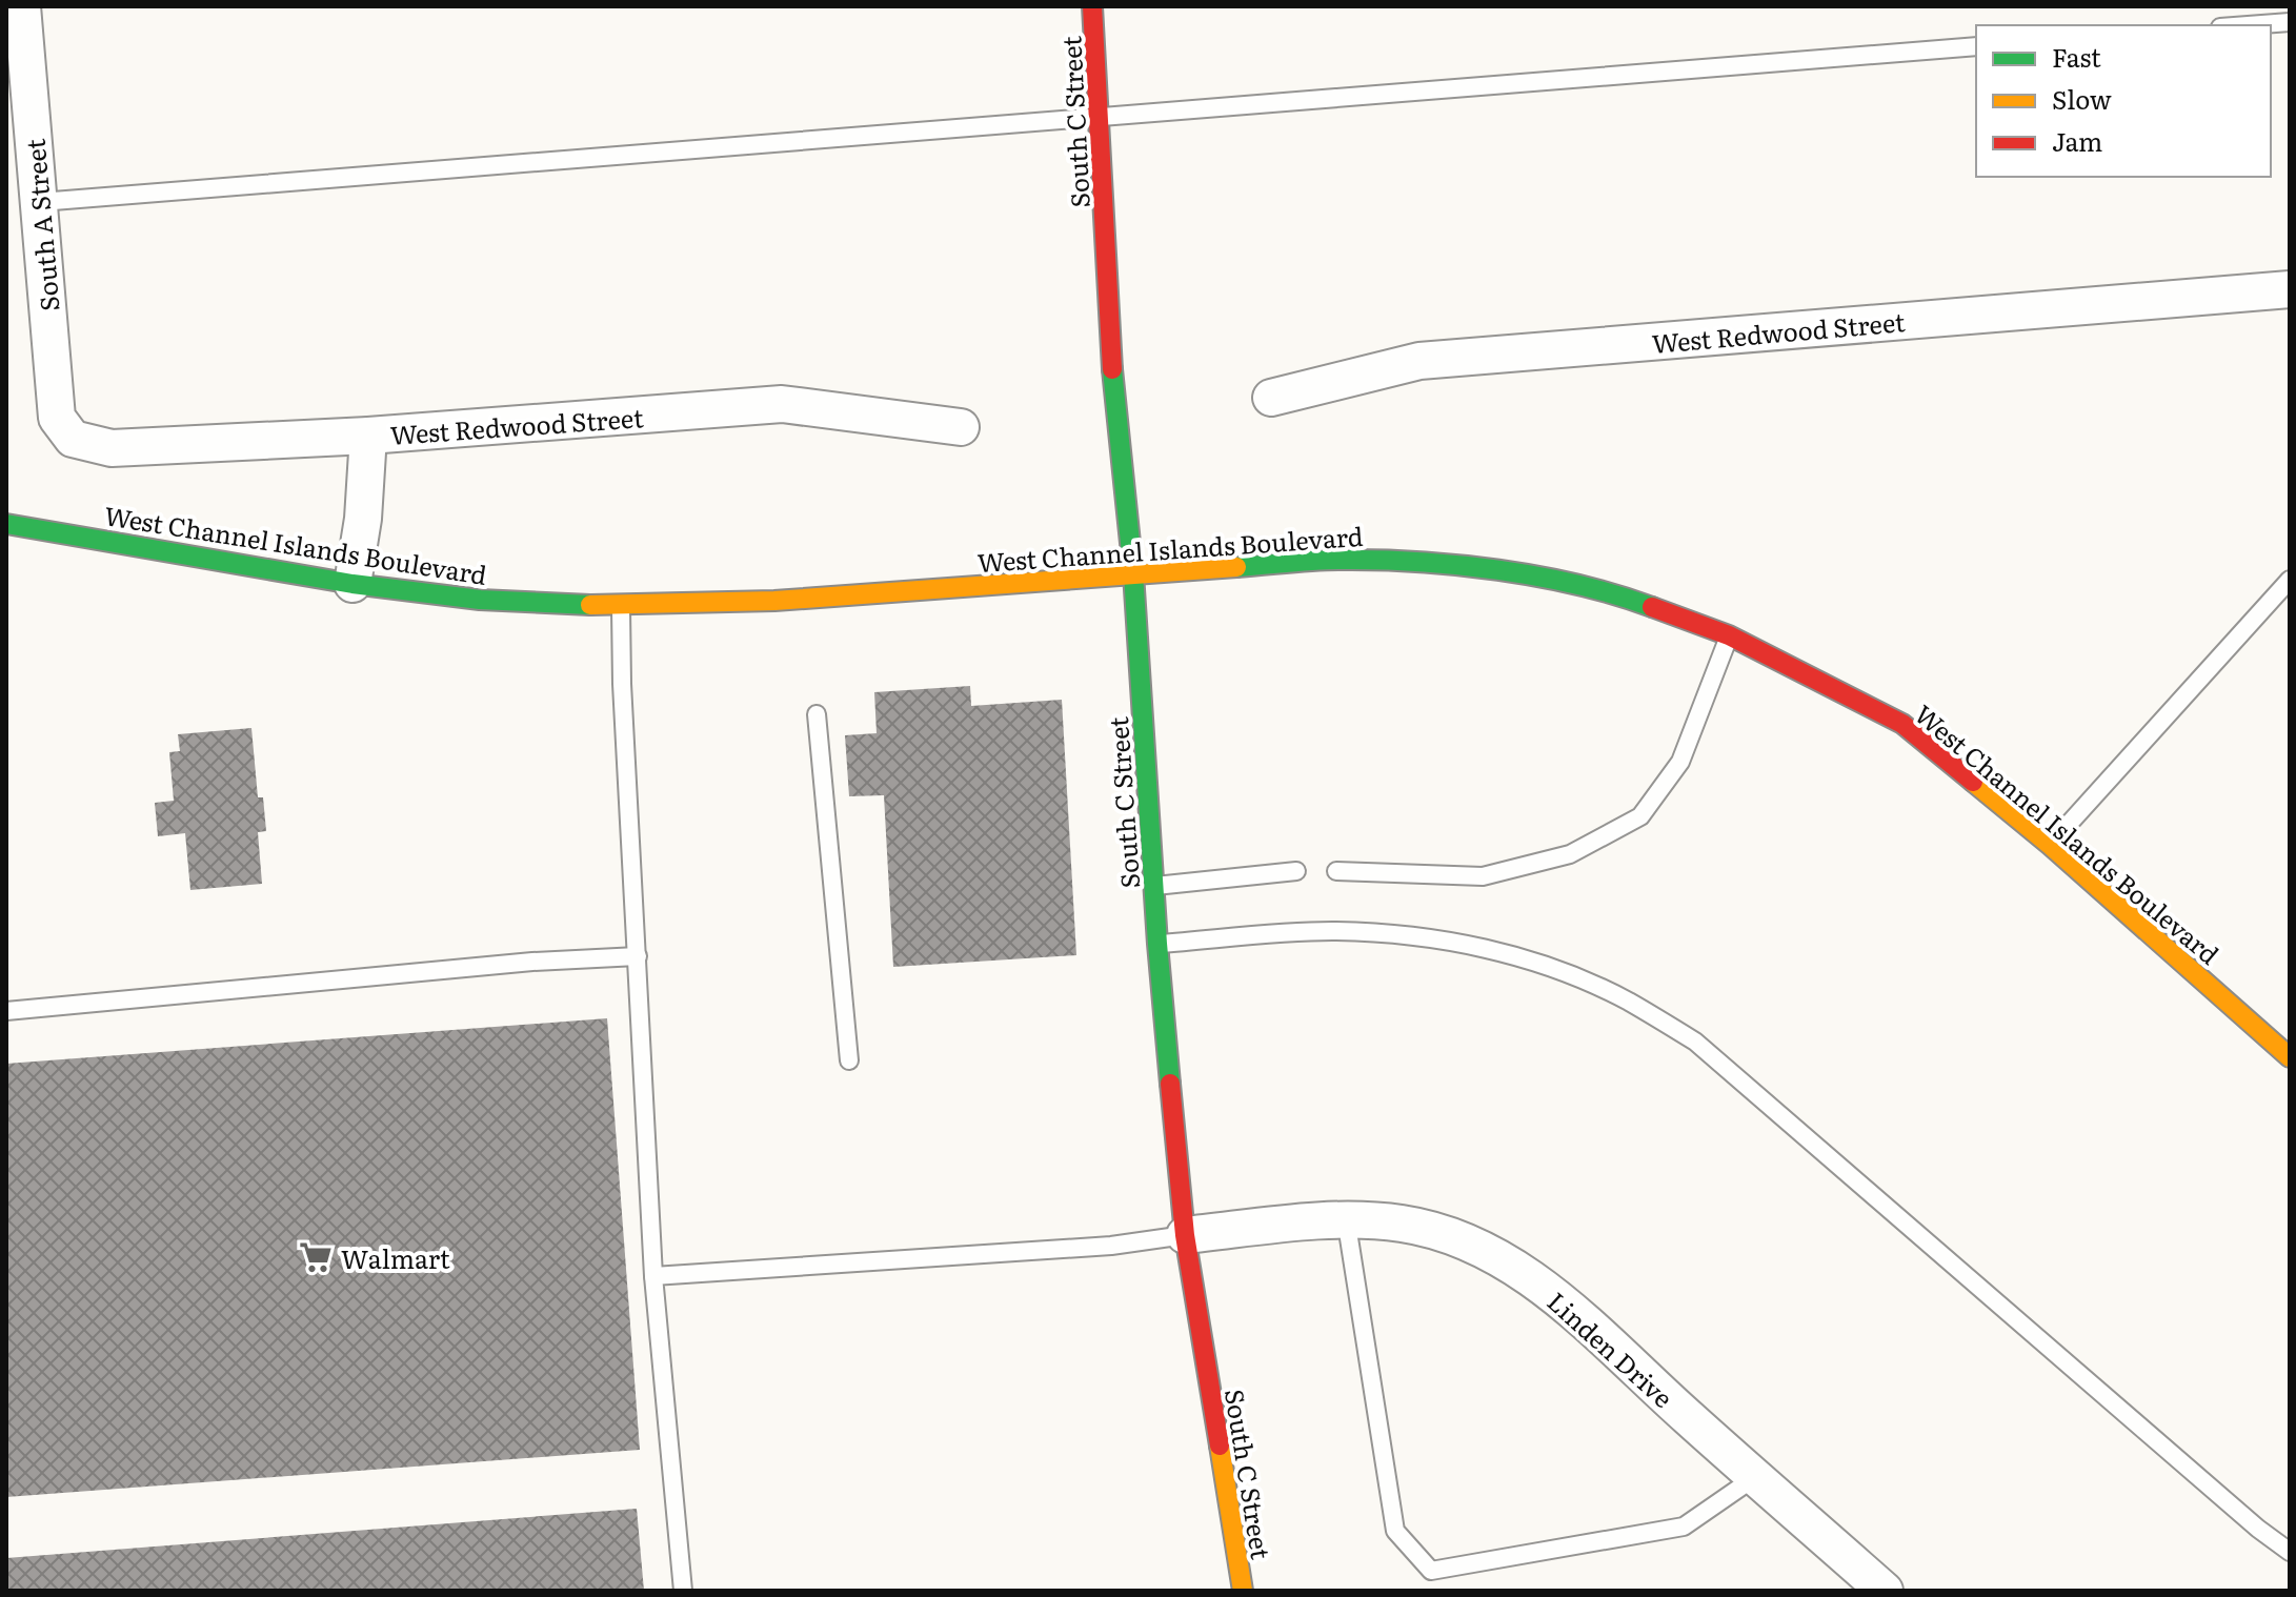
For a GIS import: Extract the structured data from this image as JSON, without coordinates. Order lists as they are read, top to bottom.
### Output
{
  "streets": {
    "main road": ["South C Street", "West Channel Islands Boulevard"],
    "street": ["South A Street", "West Redwood Street", "Linden Drive"]
  },
  "crossings": [
    ["South C Street", "West Channel Islands Boulevard"],
    ["South C Street", "Linden Drive"],
    ["South A Street", "West Redwood Street"]
  ],
  "places": {
    "supermarket": ["Walmart"]
  },
  "legend": ["Fast", "Slow", "Jam"]
}
